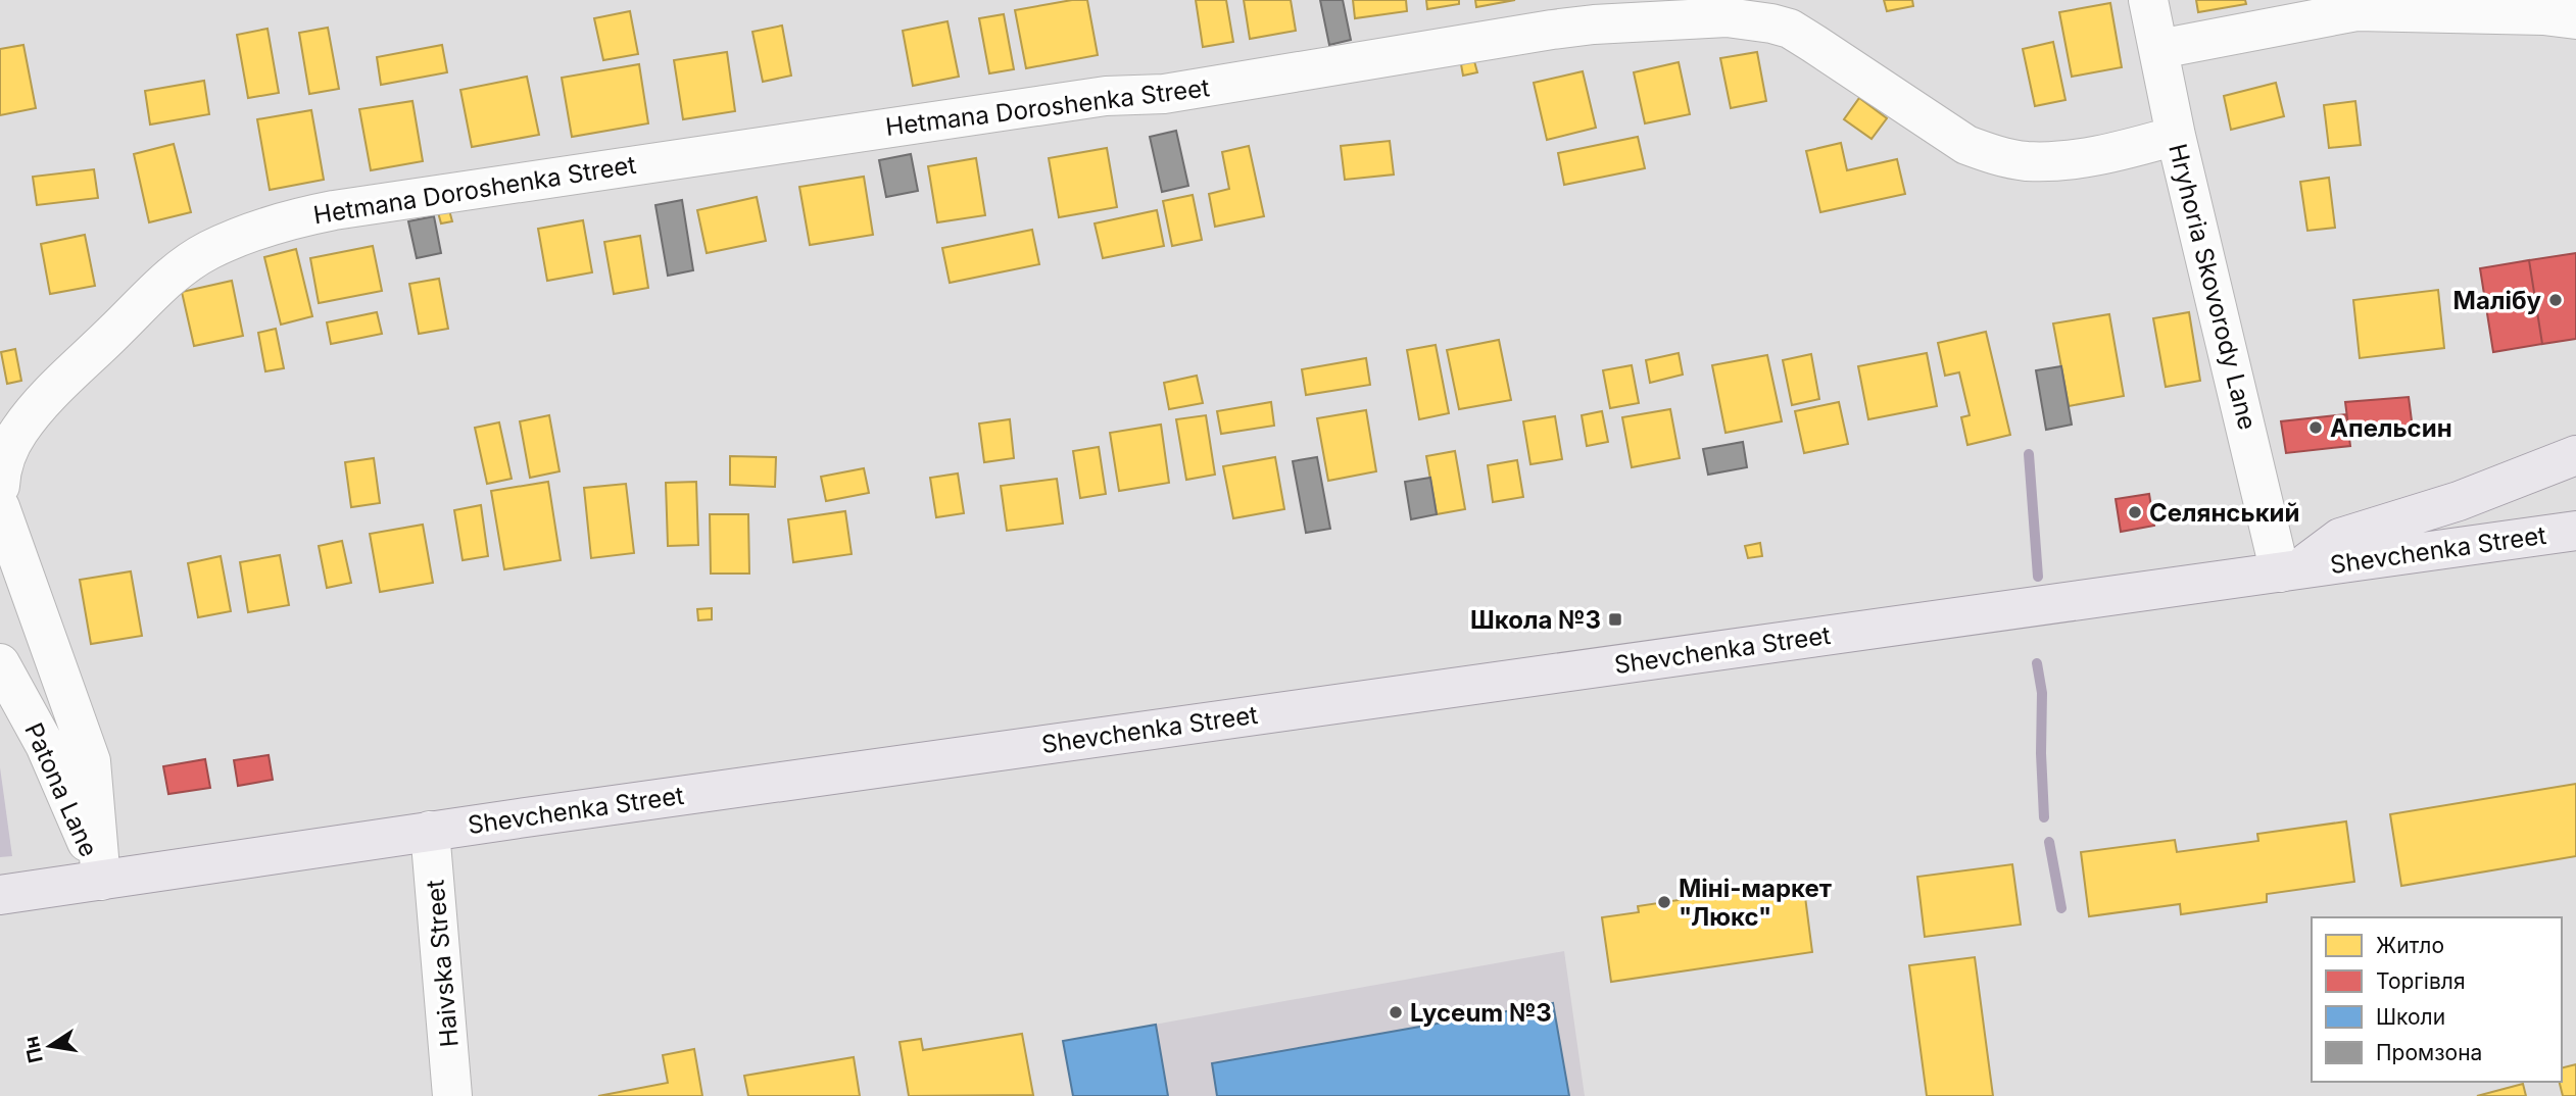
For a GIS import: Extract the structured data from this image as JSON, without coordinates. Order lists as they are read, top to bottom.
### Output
{
  "streets": {
    "main road": ["Shevchenka Street"],
    "street": [
      "Hetmana Doroshenka Street",
      "Hryhoria Skovorody Lane",
      "Patona Lane",
      "Haivska Street"
    ]
  },
  "crossings": [
    ["Hetmana Doroshenka Street", "Hryhoria Skovorody Lane"],
    ["Hryhoria Skovorody Lane", "Shevchenka Street"],
    ["Shevchenka Street", "Patona Lane"],
    ["Shevchenka Street", "Haivska Street"]
  ],
  "places": {
    "other": [
      "Малібу",
      "Апельсин",
      "Селянський",
      "Міні-маркет \"Люкс\"",
      "Lyceum №3"
    ],
    "transit": ["Школа №3"]
  },
  "legend": [
    "Житло",
    "Торгівля",
    "Школи",
    "Промзона"
  ],
  "north": "left"
}
